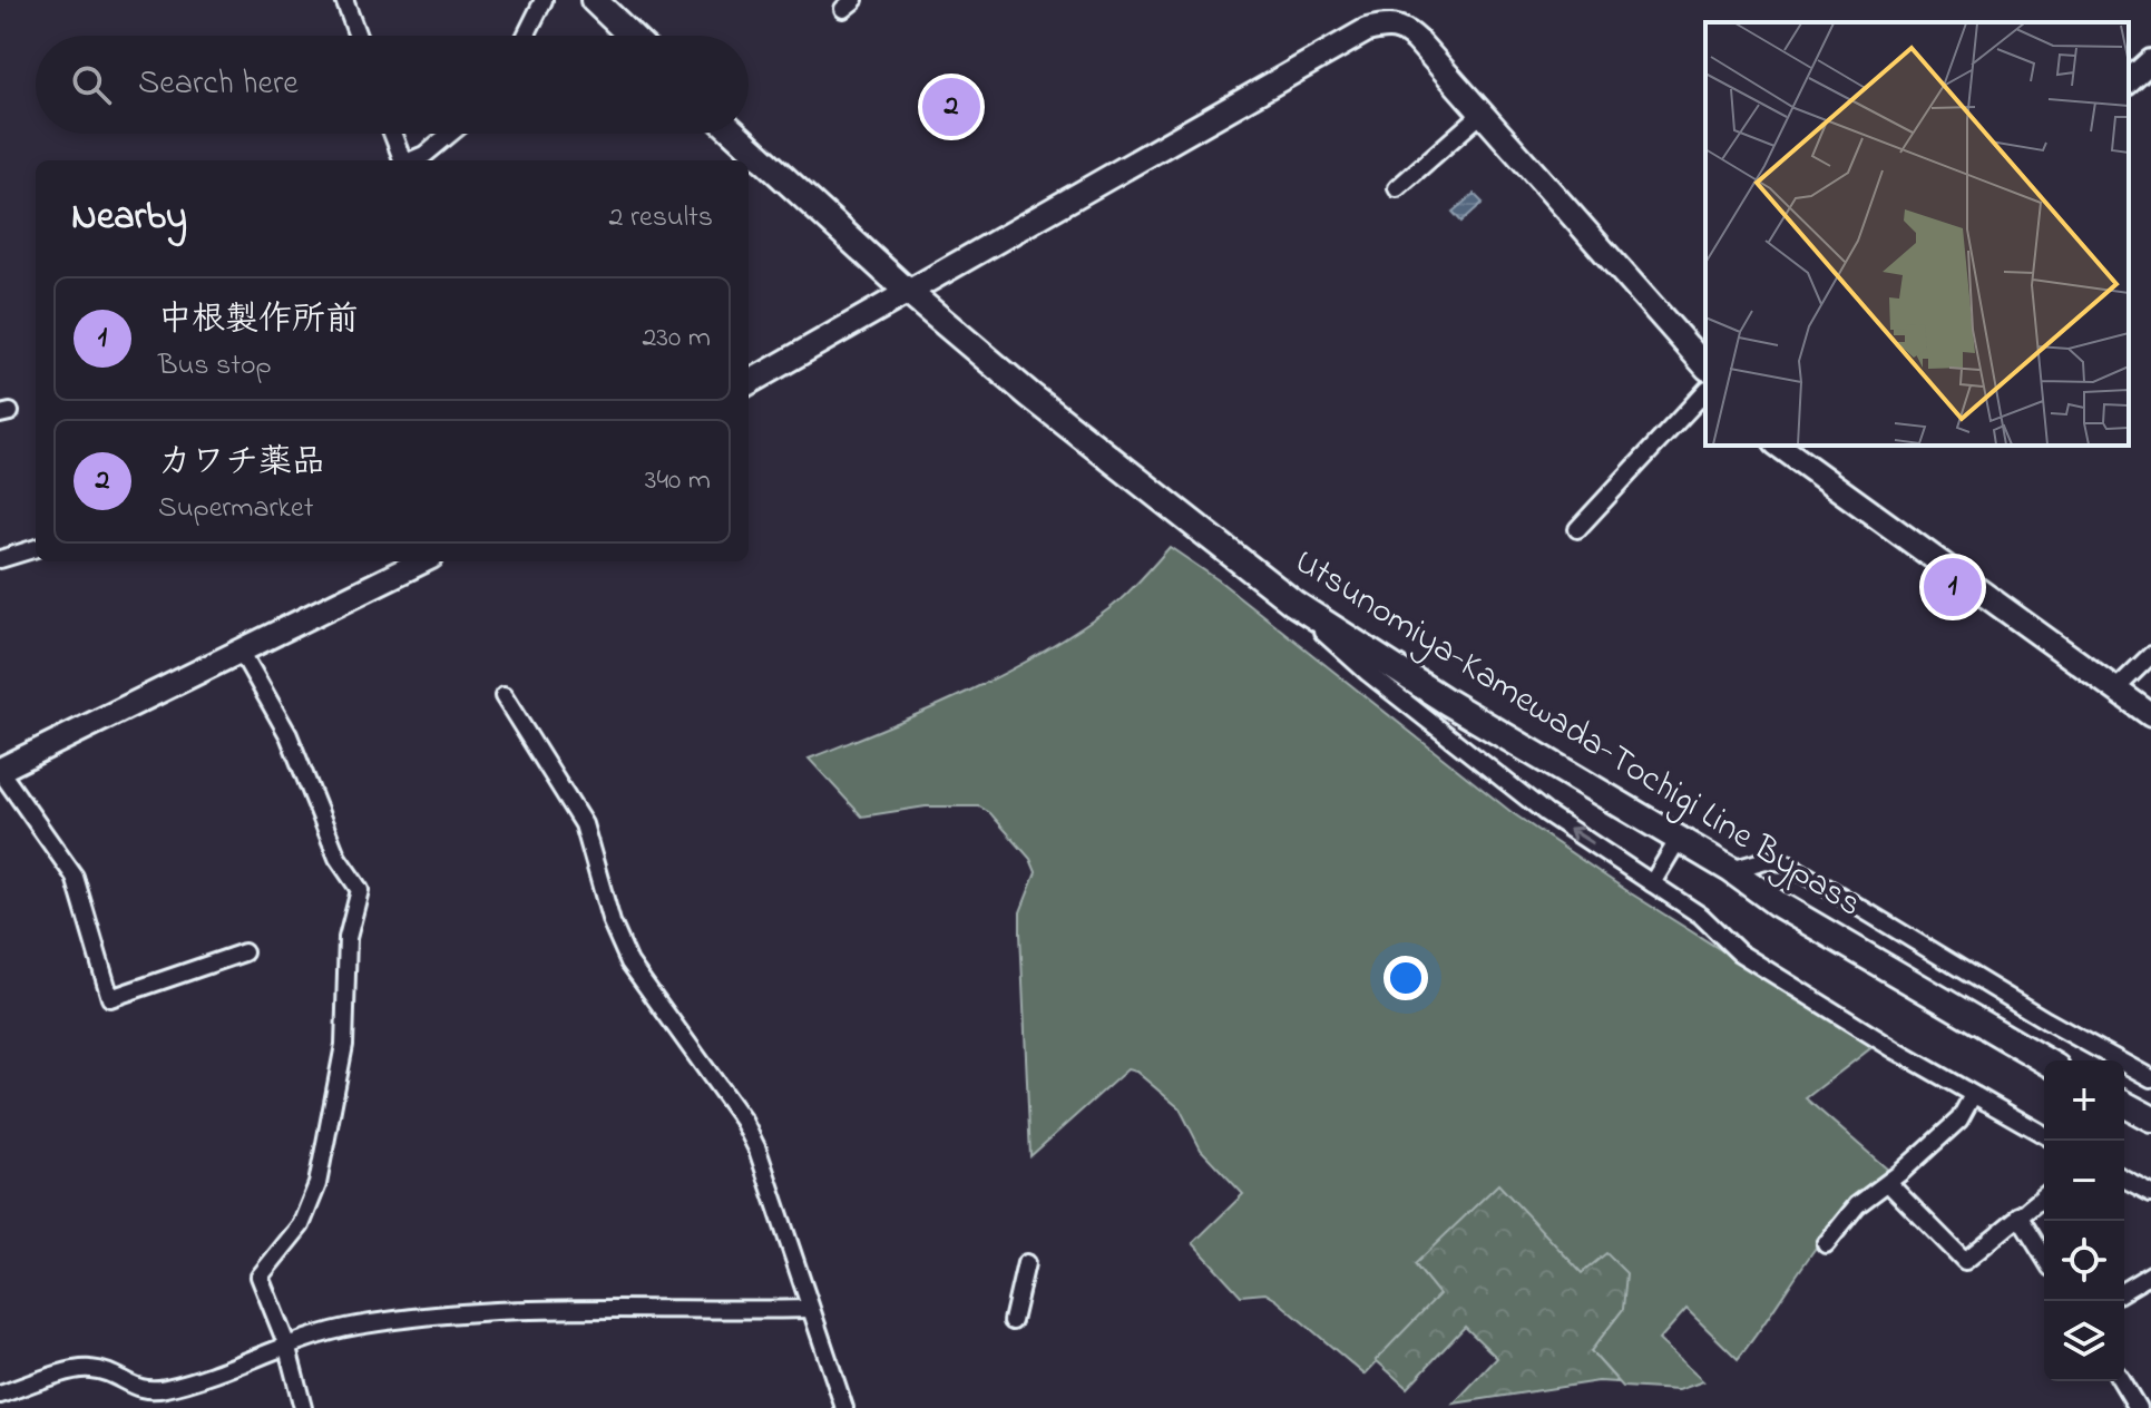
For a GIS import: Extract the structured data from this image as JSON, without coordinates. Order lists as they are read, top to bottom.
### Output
{
  "streets": {
    "main road": ["Utsunomiya-Kamewada-Tochigi Line Bypass"]
  },
  "page": {
    "search": "Search here",
    "pins": ["2", "1"],
    "heading": ["Nearby", "2 results"],
    "list": [
      {
        "mark": "1",
        "name": "中根製作所前",
        "note": "Bus stop",
        "value": "230 m"
      },
      {
        "mark": "2",
        "name": "カワチ薬品",
        "note": "Supermarket",
        "value": "340 m"
      }
    ],
    "map_buttons": ["+", "−"]
  }
}
